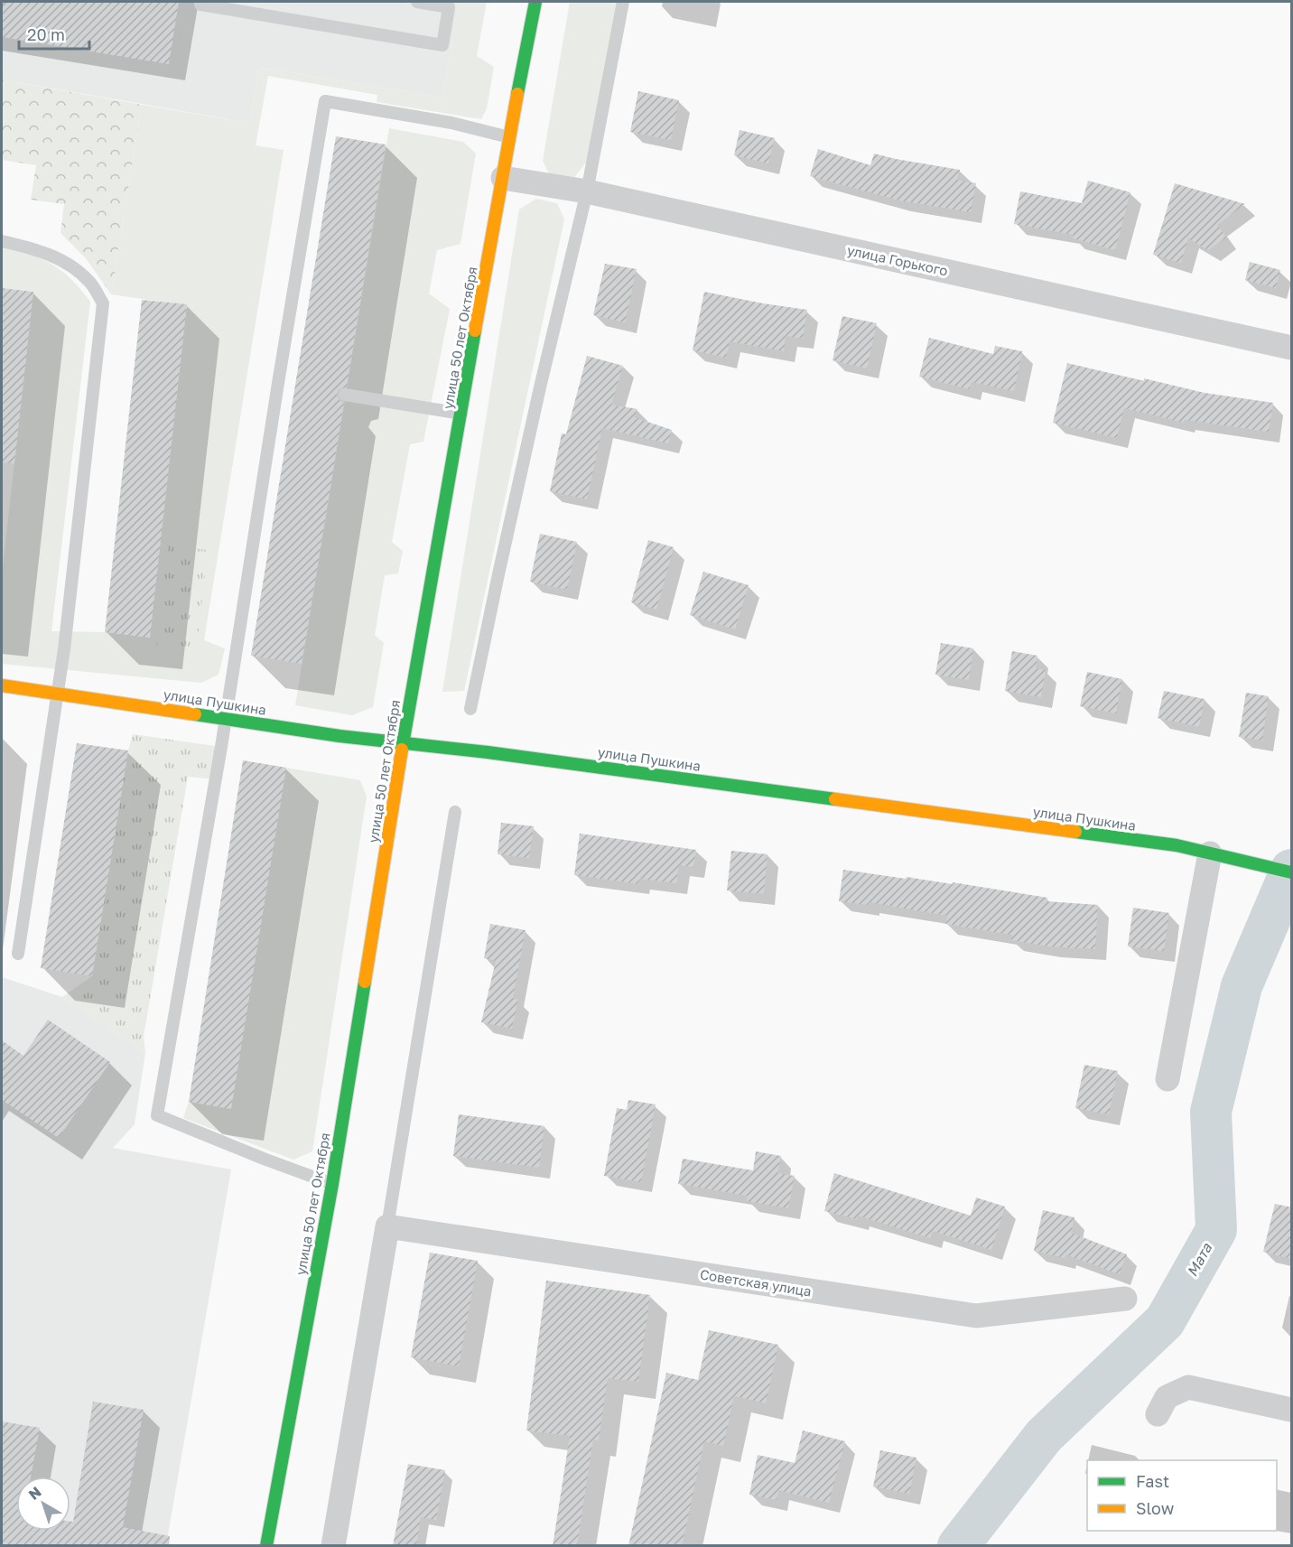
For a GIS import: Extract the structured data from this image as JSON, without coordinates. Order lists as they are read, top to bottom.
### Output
{
  "streets": {
    "main road": ["улица 50 лет Октября", "улица Пушкина"],
    "street": ["улица Горького", "Советская улица"]
  },
  "crossings": [
    ["улица Горького", "улица 50 лет Октября"],
    ["улица 50 лет Октября", "улица Пушкина"]
  ],
  "water": ["Мата"],
  "legend": ["Fast", "Slow"],
  "scale_bar": "20 m",
  "north": "top left"
}
